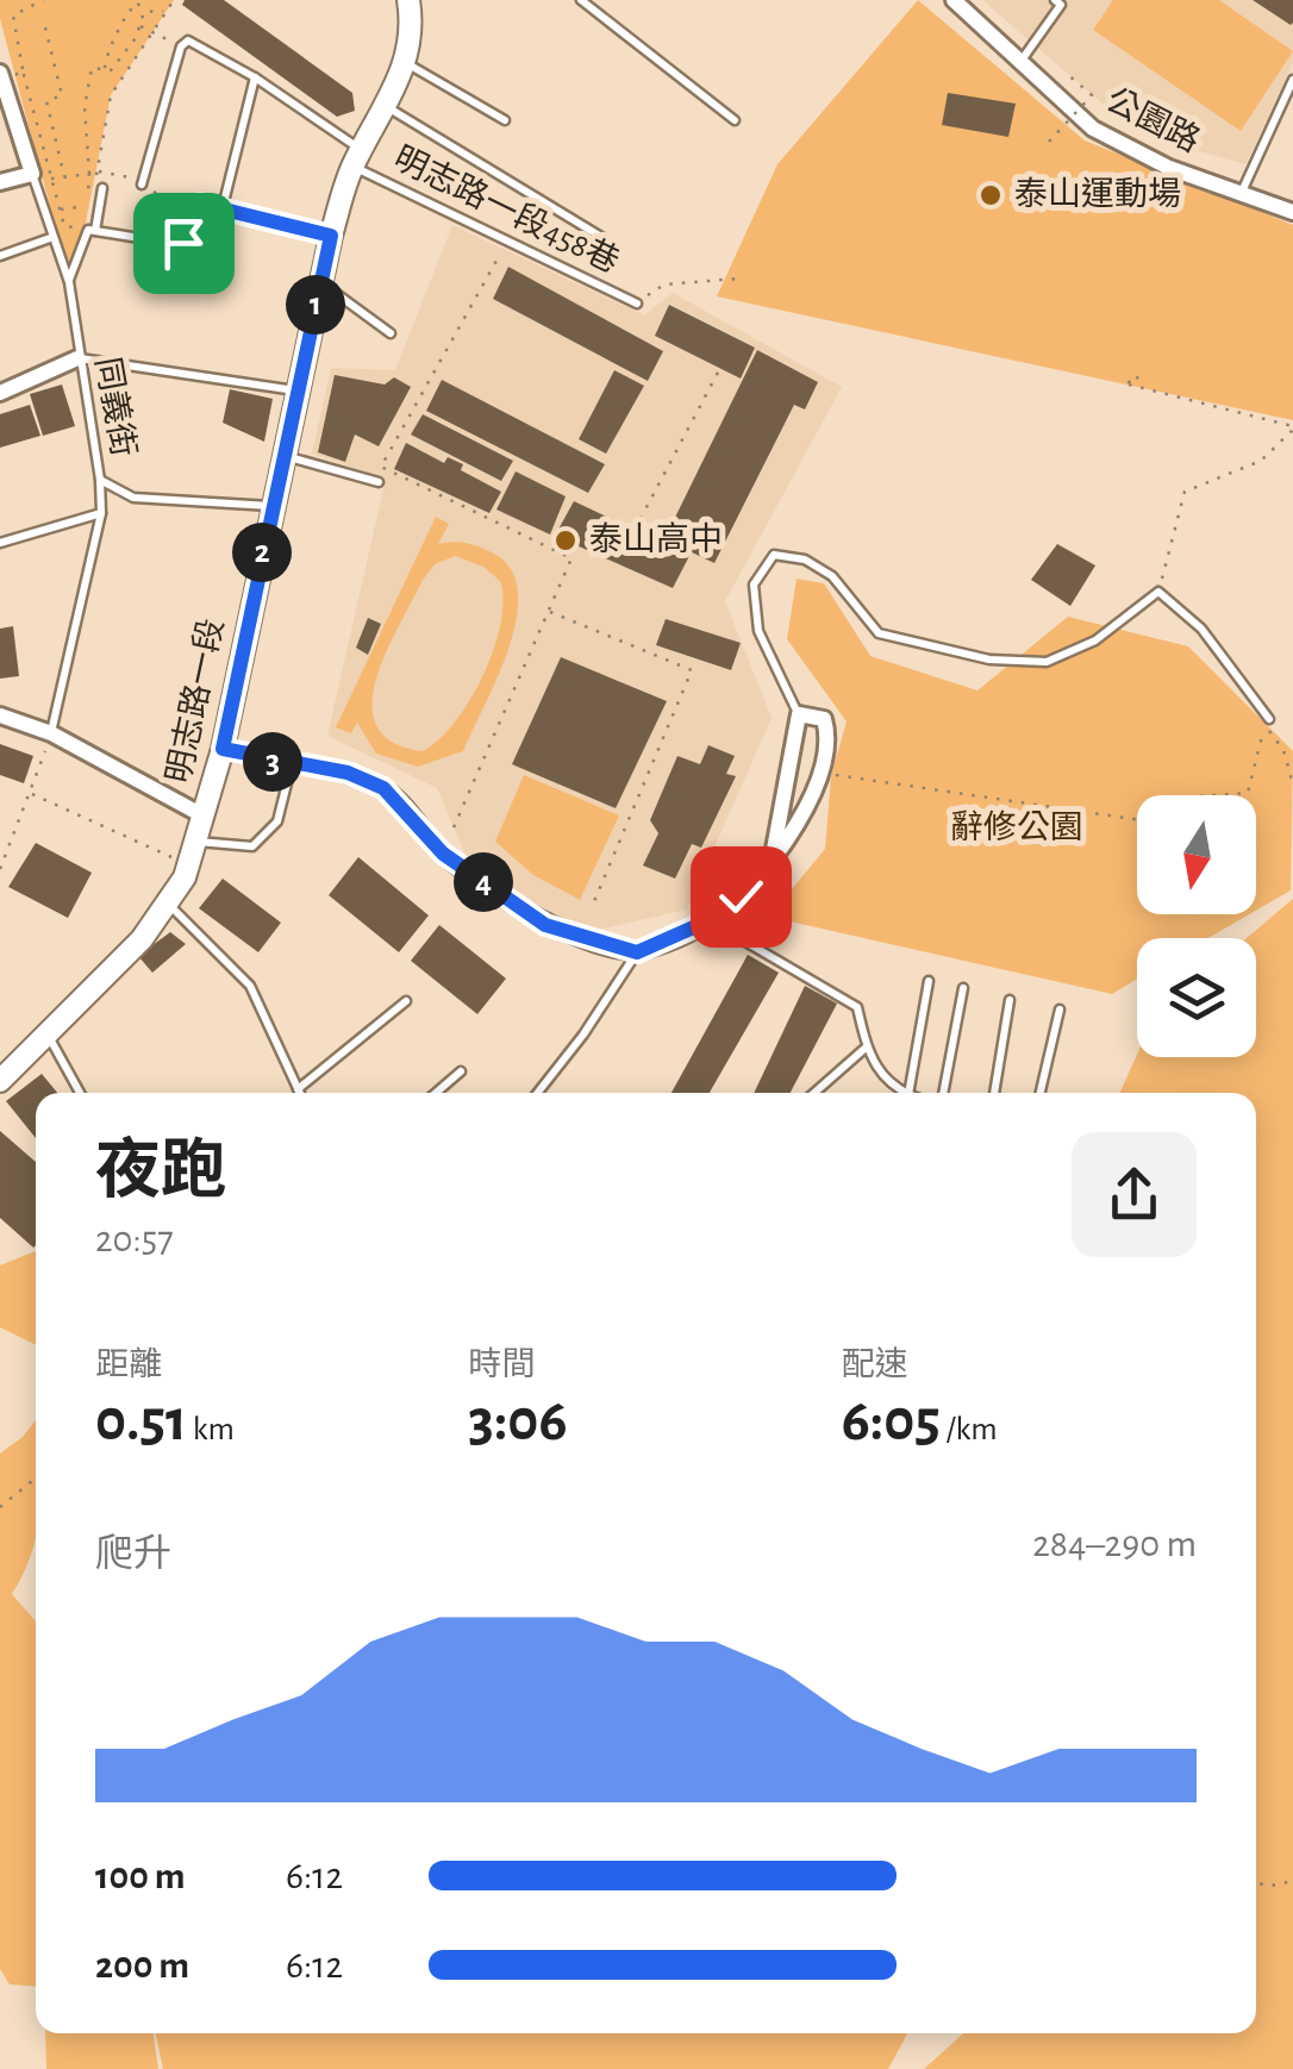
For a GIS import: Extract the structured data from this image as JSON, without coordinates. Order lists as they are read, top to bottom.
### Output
{
  "streets": {
    "main road": ["明志路一段"],
    "street": ["公園路"],
    "lane": ["明志路一段458巷", "同義街"]
  },
  "crossings": [
    ["明志路一段458巷", "明志路一段"],
    ["同義街", "明志路一段"]
  ],
  "parks": ["辭修公園"],
  "places": ["泰山運動場", "泰山高中"],
  "north": "bottom",
  "page": {
    "pins": [
      "1",
      "2",
      "3",
      "4"
    ],
    "heading": ["夜跑", "20:57"],
    "stats": [
      ["距離", "0.51 km"],
      ["時間", "3:06"],
      ["配速", "6:05 /km"]
    ],
    "chart": ["爬升", "284–290 m"],
    "list": [
      {
        "name": "100 m",
        "note": "6:12"
      },
      {
        "name": "200 m",
        "note": "6:12"
      }
    ]
  }
}
